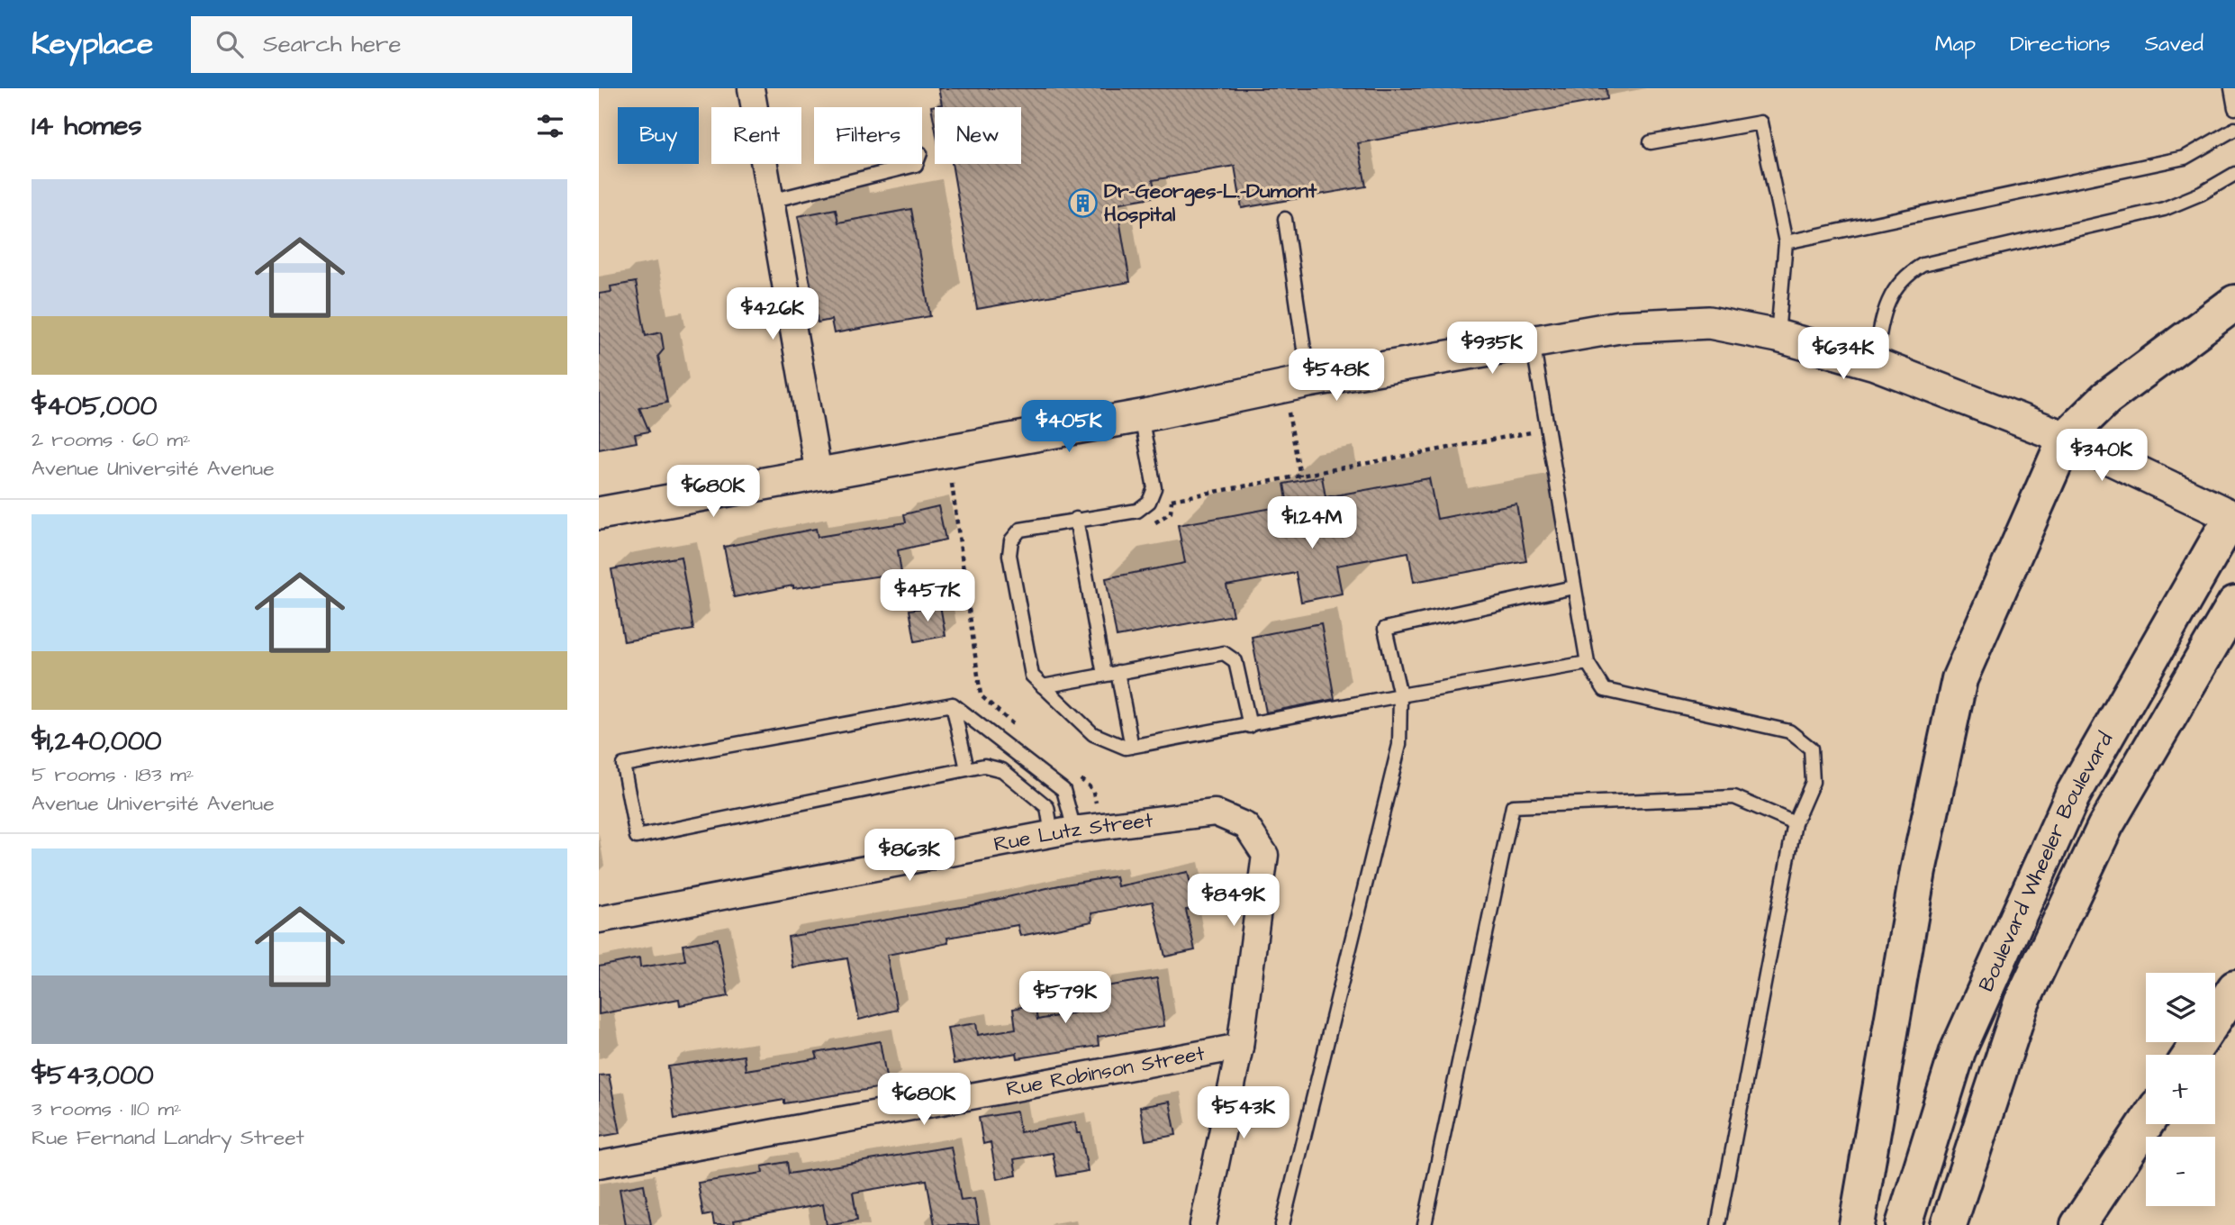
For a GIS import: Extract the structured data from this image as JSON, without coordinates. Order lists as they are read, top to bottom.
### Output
{
  "streets": {
    "highway": ["Boulevard Wheeler Boulevard"],
    "street": ["Rue Lutz Street", "Rue Robinson Street"]
  },
  "crossings": [
    ["Rue Lutz Street", "Rue Robinson Street"]
  ],
  "places": {
    "building": ["Dr-Georges-L.-Dumont Hospital"]
  },
  "page": {
    "header": "Keyplace",
    "search": "Search here",
    "nav": ["Map", "Directions", "Saved"],
    "heading": "14 homes",
    "chip": [
      "Buy",
      "Rent",
      "Filters",
      "New"
    ],
    "list": [
      {
        "name": "$405,000",
        "note": "2 rooms · 60 m² · Avenue Université Avenue"
      },
      {
        "name": "$1,240,000",
        "note": "5 rooms · 183 m² · Avenue Université Avenue"
      },
      {
        "name": "$543,000",
        "note": "3 rooms · 110 m² · Rue Fernand Landry Street"
      }
    ],
    "price": [
      "$426K",
      "$935K",
      "$634K",
      "$548K",
      "$405K",
      "$340K",
      "$680K",
      "$1.24M",
      "$457K",
      "$863K",
      "$849K",
      "$579K",
      "$680K",
      "$543K"
    ],
    "map_buttons": ["+", "−"]
  }
}
